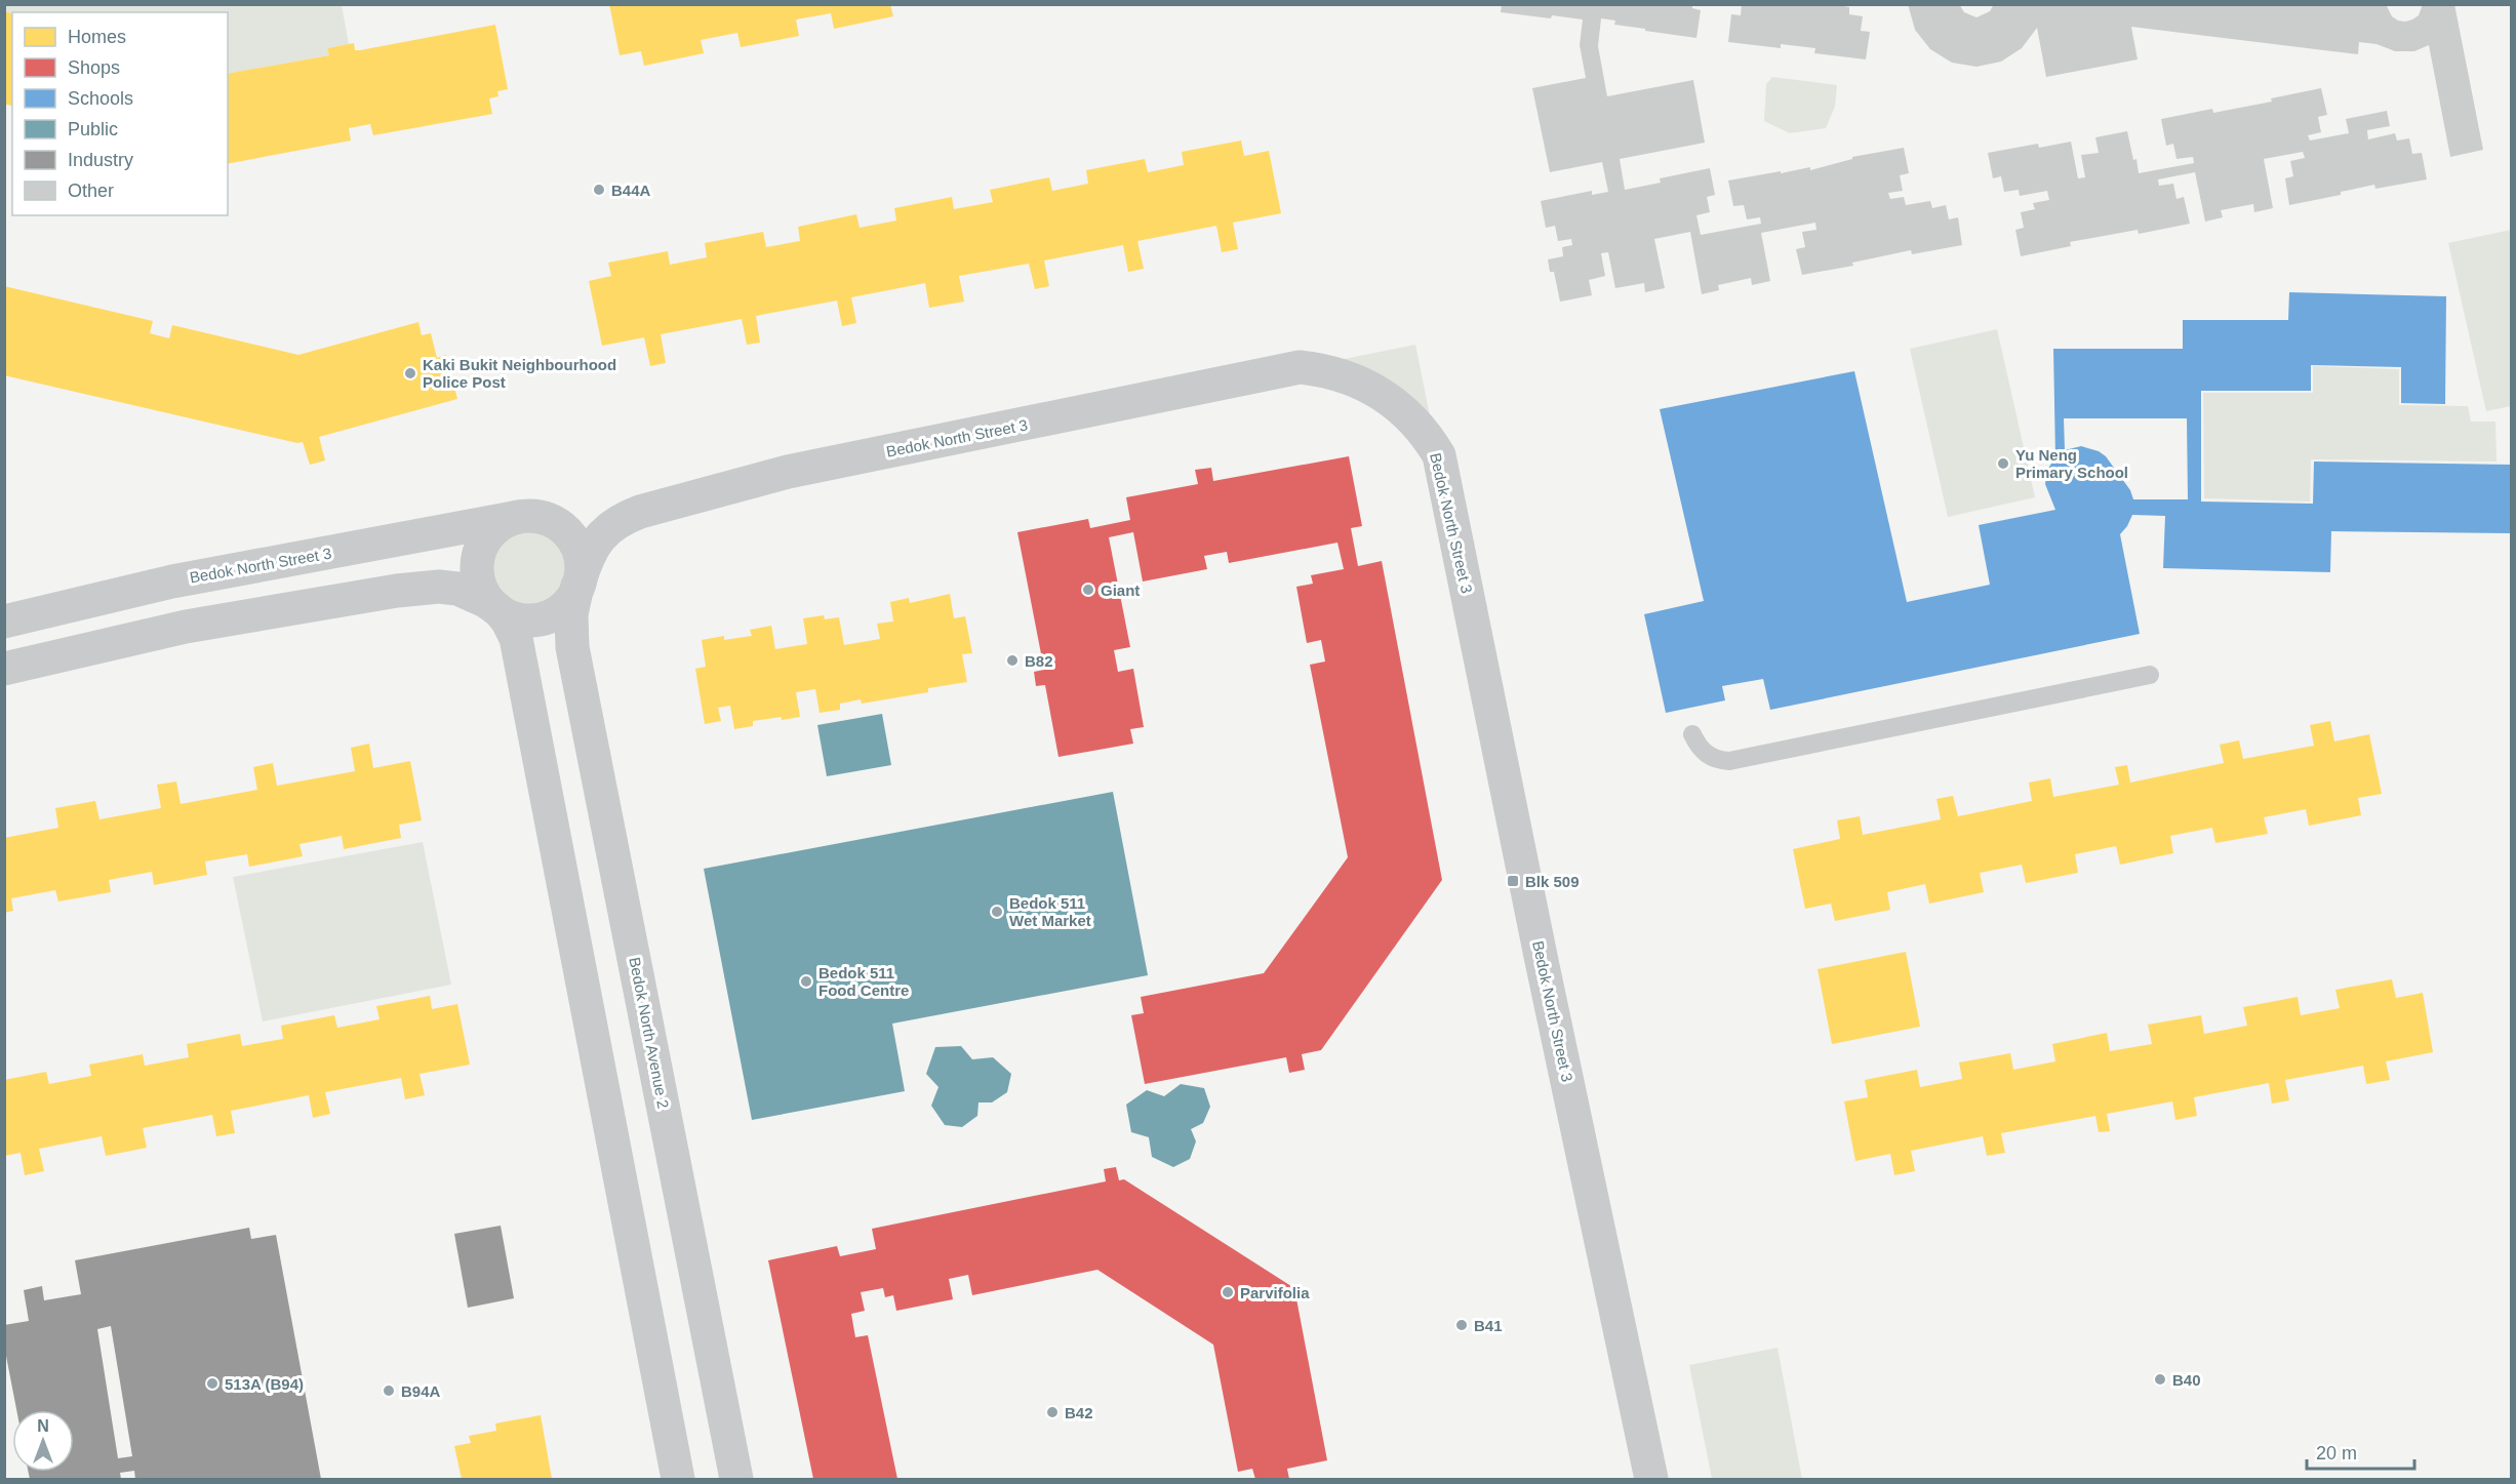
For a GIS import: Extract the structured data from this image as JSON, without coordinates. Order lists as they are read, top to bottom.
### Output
{
  "streets": {
    "street": ["Bedok North Street 3", "Bedok North Avenue 2"]
  },
  "crossings": [
    ["Bedok North Street 3", "Bedok North Avenue 2"]
  ],
  "places": {
    "other": [
      "B44A",
      "Kaki Bukit Neighbourhood Police Post",
      "Yu Neng Primary School",
      "Giant",
      "B82",
      "Bedok 511 Wet Market",
      "Bedok 511 Food Centre",
      "Parvifolia",
      "B41",
      "B40",
      "513A (B94)",
      "B94A",
      "B42"
    ],
    "transit": ["Blk 509"]
  },
  "legend": [
    "Homes",
    "Shops",
    "Schools",
    "Public",
    "Industry",
    "Other"
  ],
  "scale_bar": "20 m",
  "north": "top"
}
